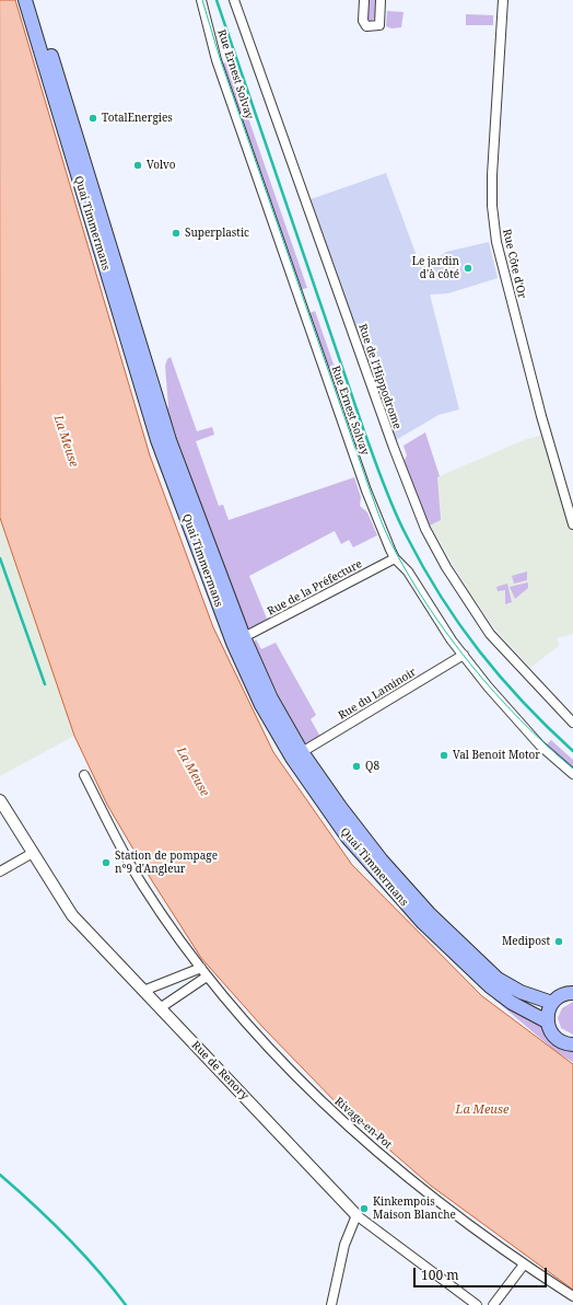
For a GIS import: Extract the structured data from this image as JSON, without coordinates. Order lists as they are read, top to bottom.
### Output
{
  "streets": {
    "main road": ["Quai Timmermans"],
    "street": [
      "Rue Ernest Solvay",
      "Rue Côte d'Or",
      "Rue de l'Hippodrome",
      "Rue de la Préfecture",
      "Rue du Laminoir",
      "Rue de Renory",
      "Rivage-en-Pot"
    ]
  },
  "crossings": [
    ["Rue Ernest Solvay", "Rue de la Préfecture"],
    ["Rue Ernest Solvay", "Rue du Laminoir"],
    ["Quai Timmermans", "Rue de la Préfecture"],
    ["Quai Timmermans", "Rue du Laminoir"]
  ],
  "water": ["La Meuse"],
  "places": [
    "TotalEnergies",
    "Volvo",
    "Superplastic",
    "Le jardin d'à côté",
    "Val Benoit Motor",
    "Q8",
    "Station de pompage n°9 d'Angleur",
    "Medipost",
    "Kinkempois Maison Blanche"
  ],
  "scale_bar": "100 m"
}
